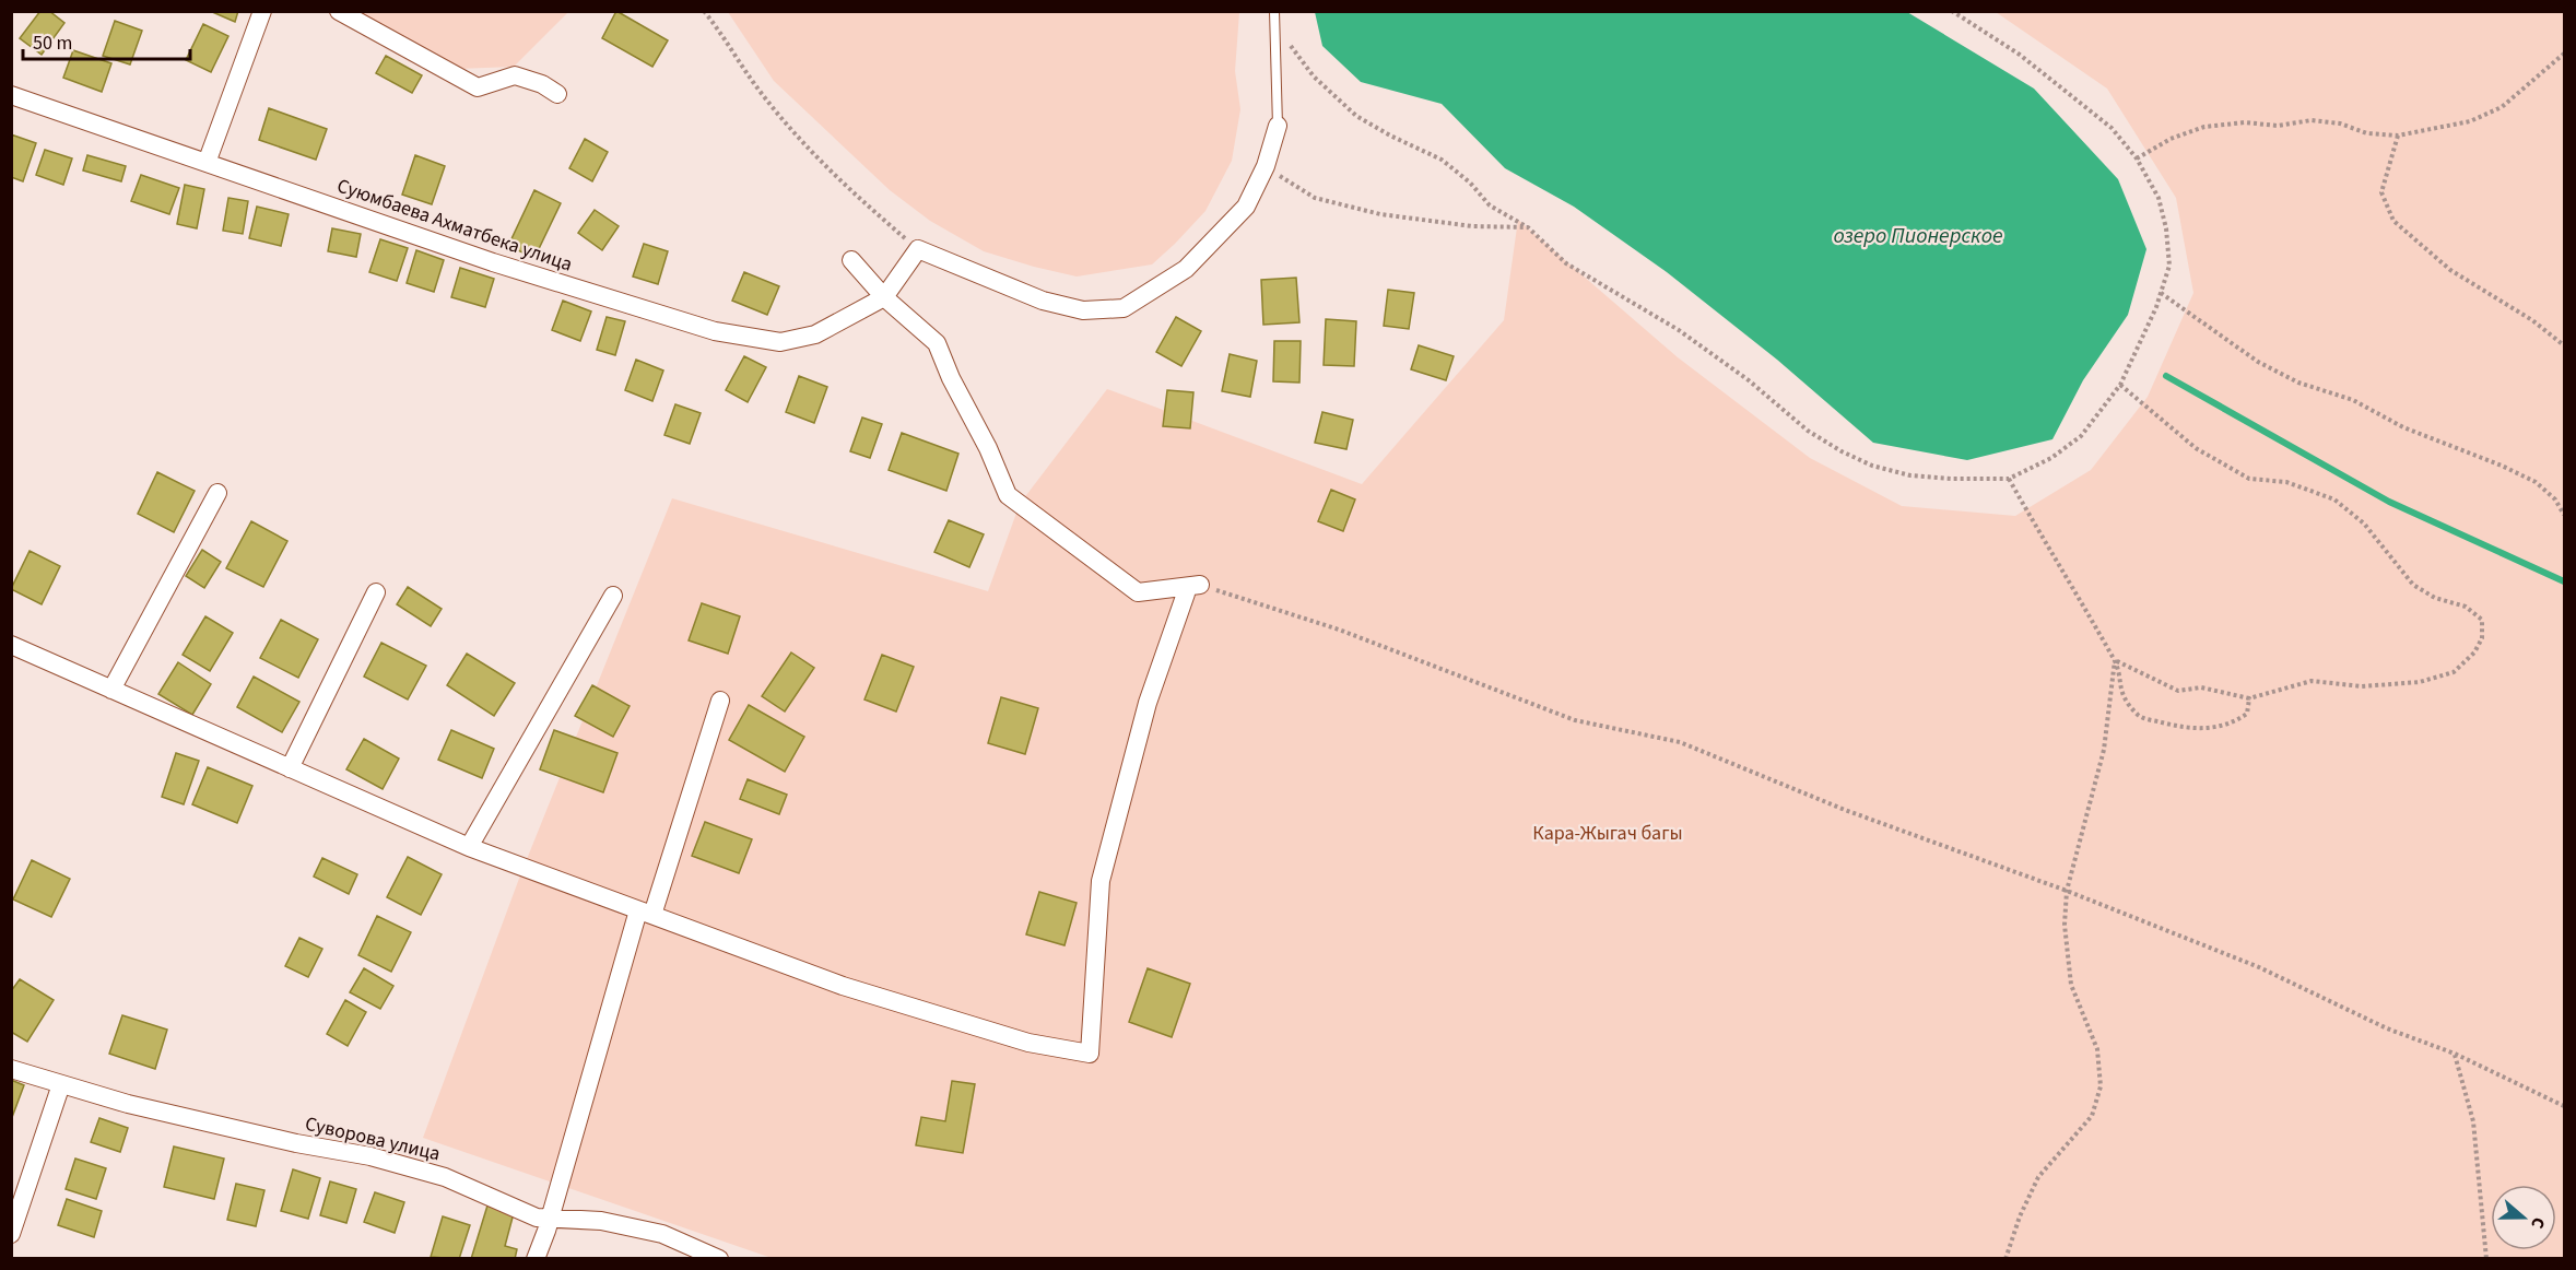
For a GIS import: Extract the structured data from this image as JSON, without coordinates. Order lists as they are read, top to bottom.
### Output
{
  "streets": {
    "street": ["Суюмбаева Ахматбека улица", "Суворова улица"]
  },
  "water": ["озеро Пионерское"],
  "parks": ["Кара-Жыгач багы"],
  "scale_bar": "50 m",
  "north": "right"
}
